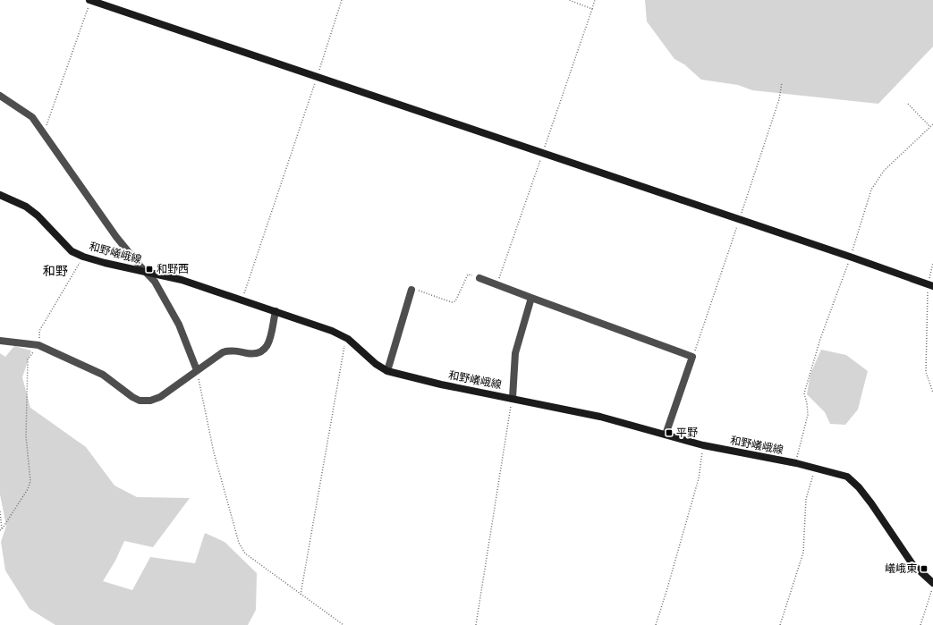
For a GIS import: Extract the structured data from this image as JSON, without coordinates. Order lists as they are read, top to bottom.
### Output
{
  "streets": {
    "main road": ["和野嶬峨線"]
  },
  "districts": ["和野"],
  "places": {
    "transit": ["和野西", "平野", "嶬峨東"]
  }
}
